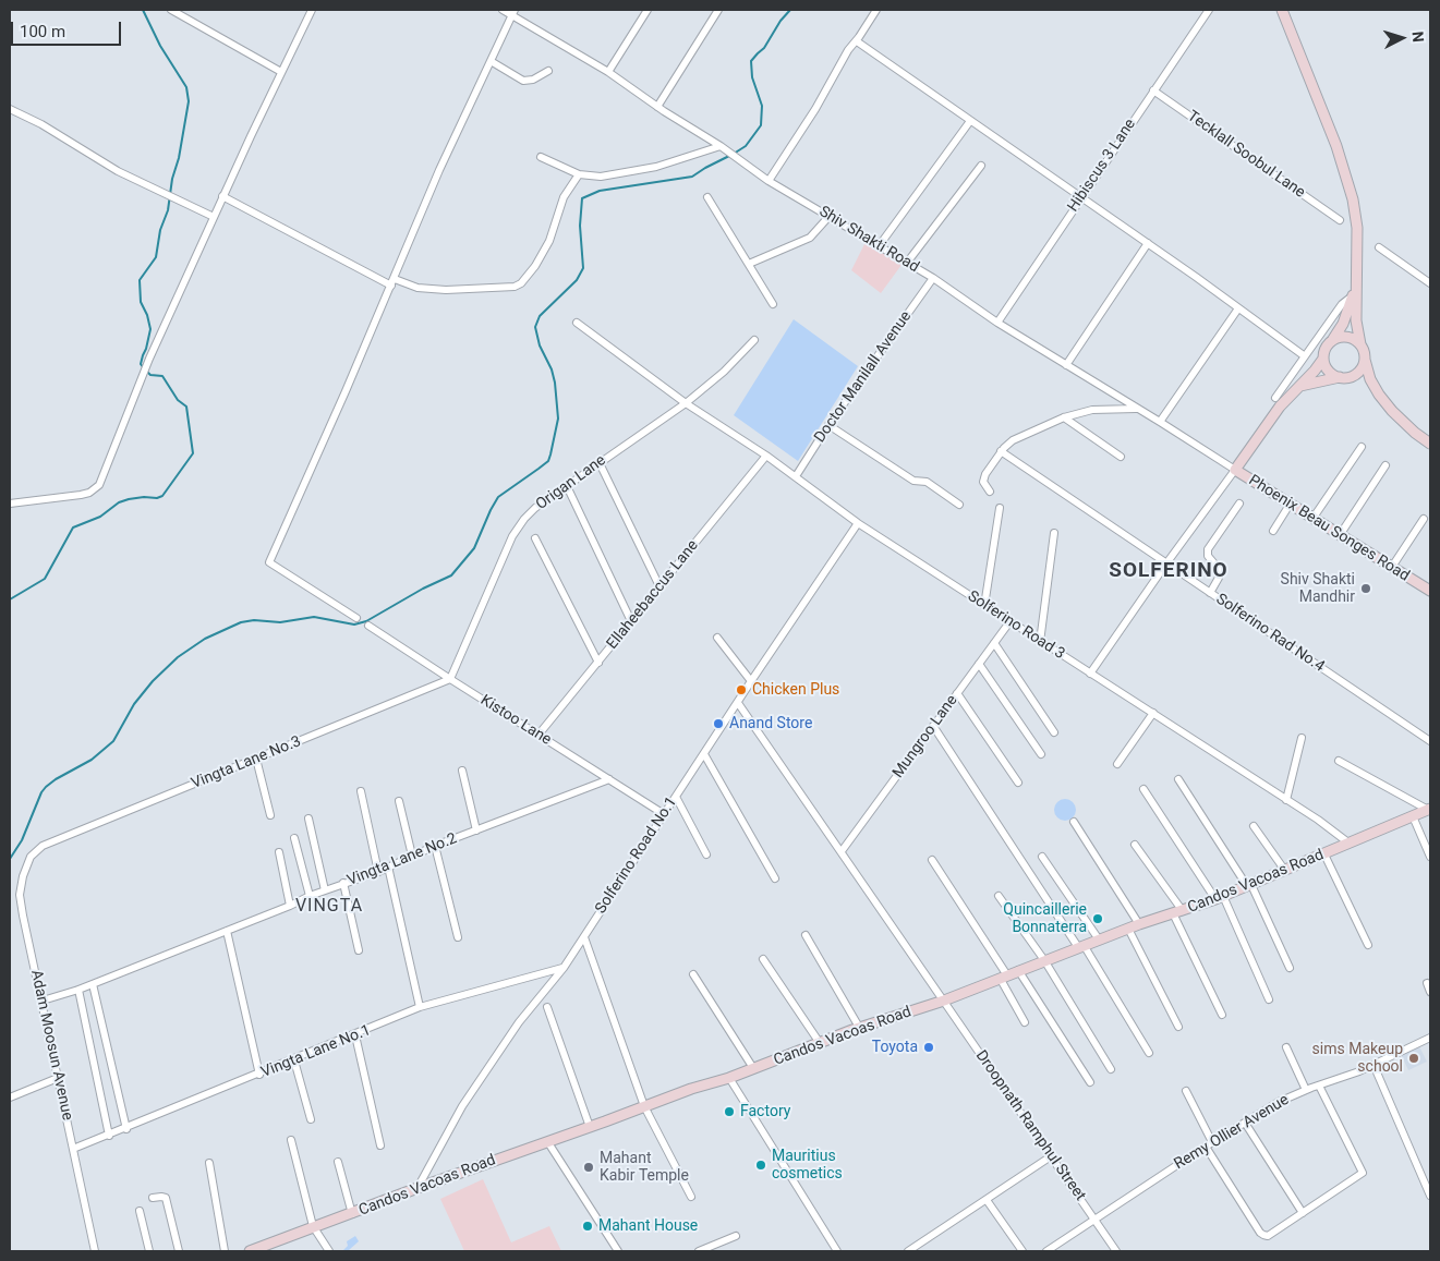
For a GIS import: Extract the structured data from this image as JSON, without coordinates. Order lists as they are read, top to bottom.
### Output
{
  "streets": {
    "main road": ["Phoenix Beau Songes Road", "Candos Vacoas Road"],
    "street": [
      "Tecklall Soobul Lane",
      "Hibiscus 3 Lane",
      "Shiv Shakti Road",
      "Doctor Manilall Avenue",
      "Origan Lane",
      "Ellaheebaccus Lane",
      "Solferino Road 3",
      "Solferino Rad No.4",
      "Kistoo Lane",
      "Mungroo Lane",
      "Vingta Lane No.3",
      "Solferino Road No.1",
      "Vingta Lane No.2",
      "Adam Moosun Avenue",
      "Vingta Lane No.1",
      "Droopnath Ramphul Street",
      "Remy Ollier Avenue"
    ]
  },
  "crossings": [
    ["Tecklall Soobul Lane", "Hibiscus 3 Lane"],
    ["Hibiscus 3 Lane", "Shiv Shakti Road"],
    ["Shiv Shakti Road", "Doctor Manilall Avenue"],
    ["Shiv Shakti Road", "Phoenix Beau Songes Road"],
    ["Doctor Manilall Avenue", "Solferino Road 3"],
    ["Origan Lane", "Solferino Road 3"],
    ["Origan Lane", "Kistoo Lane"],
    ["Origan Lane", "Vingta Lane No.3"],
    ["Ellaheebaccus Lane", "Solferino Road 3"],
    ["Ellaheebaccus Lane", "Kistoo Lane"],
    ["Solferino Road 3", "Mungroo Lane"],
    ["Solferino Road 3", "Solferino Road No.1"],
    ["Solferino Road 3", "Candos Vacoas Road"],
    ["Kistoo Lane", "Vingta Lane No.3"],
    ["Kistoo Lane", "Solferino Road No.1"],
    ["Kistoo Lane", "Vingta Lane No.2"],
    ["Mungroo Lane", "Droopnath Ramphul Street"],
    ["Vingta Lane No.3", "Adam Moosun Avenue"],
    ["Solferino Road No.1", "Candos Vacoas Road"],
    ["Solferino Road No.1", "Vingta Lane No.1"],
    ["Solferino Road No.1", "Droopnath Ramphul Street"],
    ["Vingta Lane No.2", "Adam Moosun Avenue"],
    ["Candos Vacoas Road", "Droopnath Ramphul Street"],
    ["Adam Moosun Avenue", "Vingta Lane No.1"],
    ["Droopnath Ramphul Street", "Remy Ollier Avenue"]
  ],
  "districts": ["SOLFERINO", "VINGTA"],
  "places": [
    "Shiv Shakti Mandhir",
    "Chicken Plus",
    "Anand Store",
    "Quincaillerie Bonnaterra",
    "Toyota",
    "sims Makeup school",
    "Factory",
    "Mauritius cosmetics",
    "Mahant Kabir Temple",
    "Mahant House"
  ],
  "scale_bar": "100 m",
  "north": "right"
}
